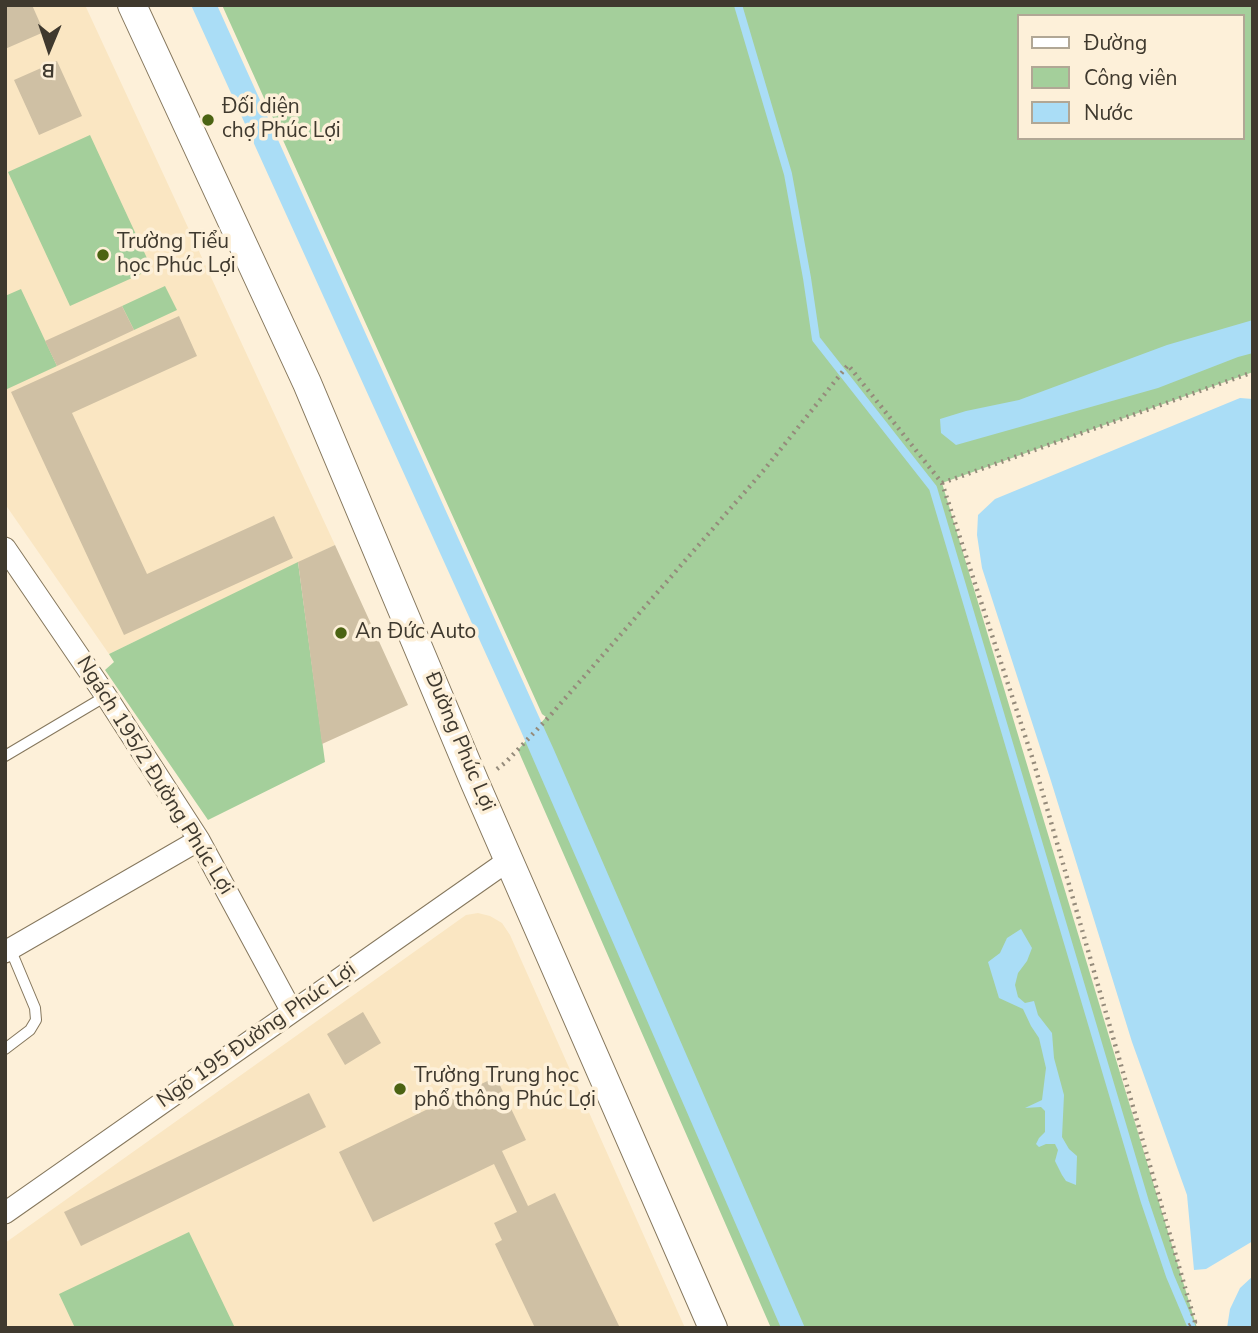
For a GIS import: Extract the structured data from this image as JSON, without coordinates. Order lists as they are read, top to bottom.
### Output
{
  "streets": {
    "street": ["Đường Phúc Lợi", "Ngách 195/2 Đường Phúc Lợi", "Ngõ 195 Đường Phúc Lợi"]
  },
  "crossings": [
    ["Đường Phúc Lợi", "Ngõ 195 Đường Phúc Lợi"],
    ["Ngách 195/2 Đường Phúc Lợi", "Ngõ 195 Đường Phúc Lợi"]
  ],
  "places": [
    "Đối diện chợ Phúc Lợi",
    "Trường Tiểu học Phúc Lợi",
    "An Đức Auto",
    "Trường Trung học phổ thông Phúc Lợi"
  ],
  "legend": ["Đường", "Công viên", "Nước"],
  "north": "bottom"
}
